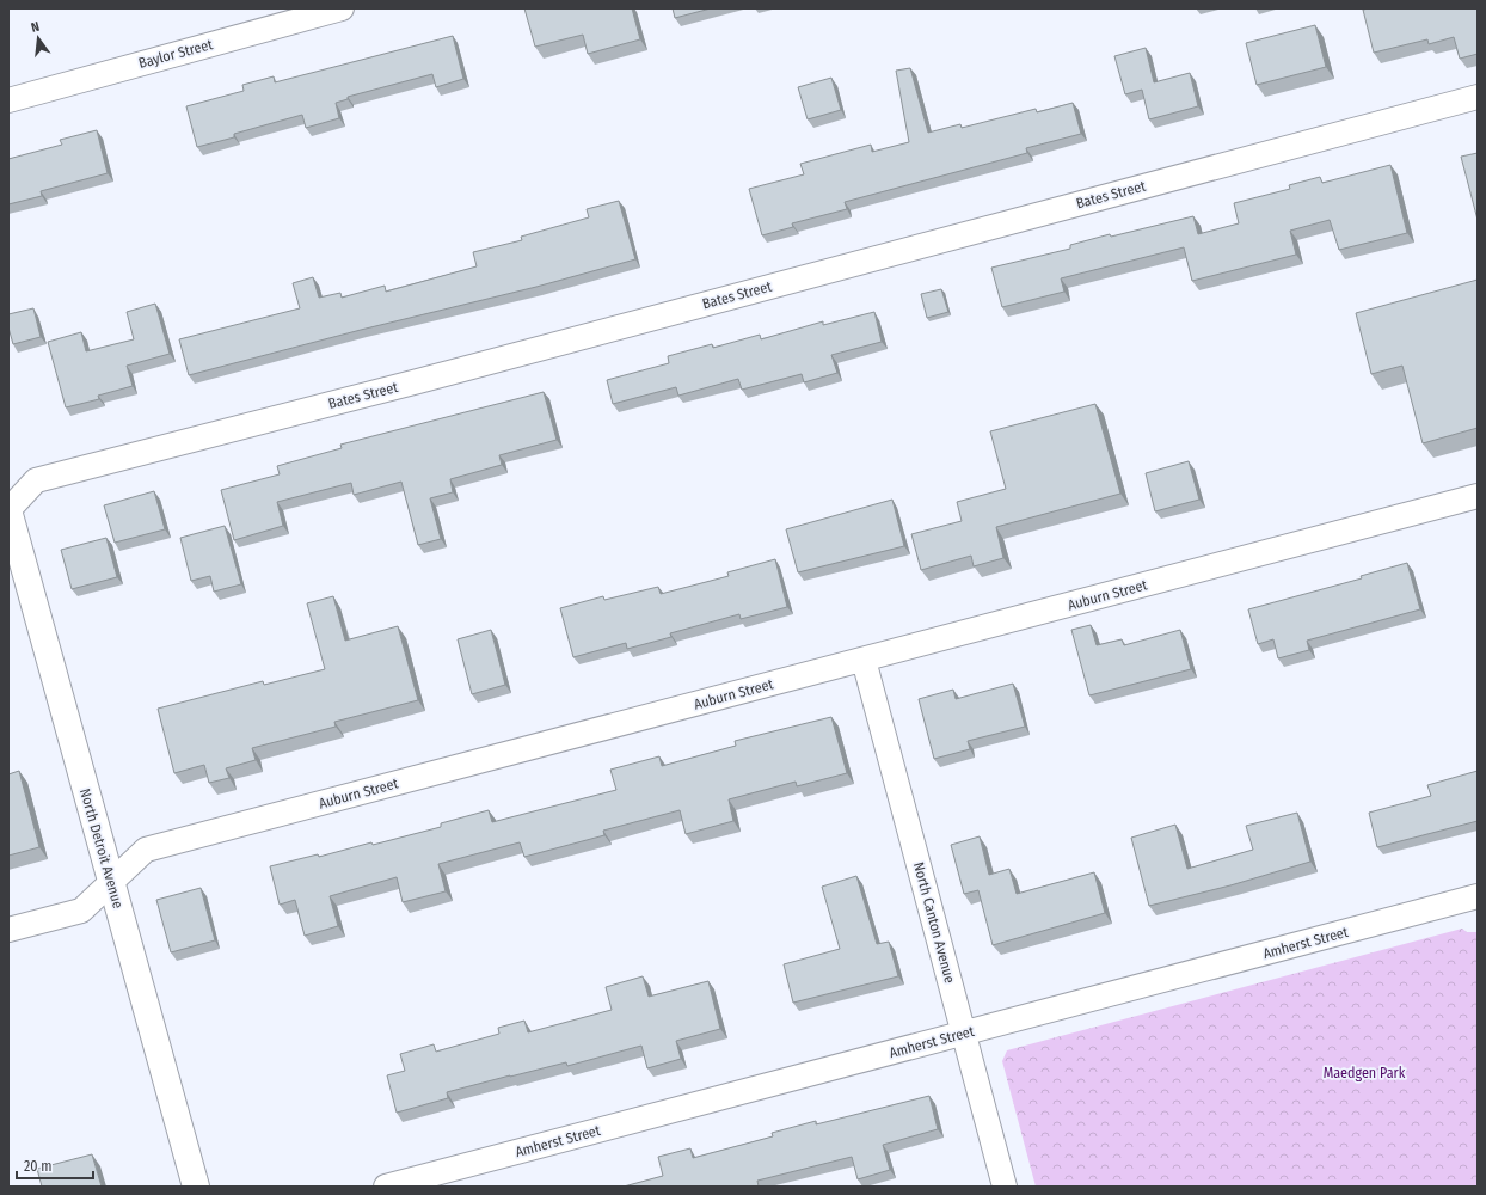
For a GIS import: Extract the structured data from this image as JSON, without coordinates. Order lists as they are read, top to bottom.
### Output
{
  "streets": {
    "street": [
      "Baylor Street",
      "Bates Street",
      "Auburn Street",
      "North Detroit Avenue",
      "North Canton Avenue",
      "Amherst Street"
    ]
  },
  "crossings": [
    ["Bates Street", "North Detroit Avenue"],
    ["Auburn Street", "North Detroit Avenue"],
    ["Auburn Street", "North Canton Avenue"],
    ["North Canton Avenue", "Amherst Street"]
  ],
  "parks": ["Maedgen Park"],
  "scale_bar": "20 m",
  "north": "top"
}
